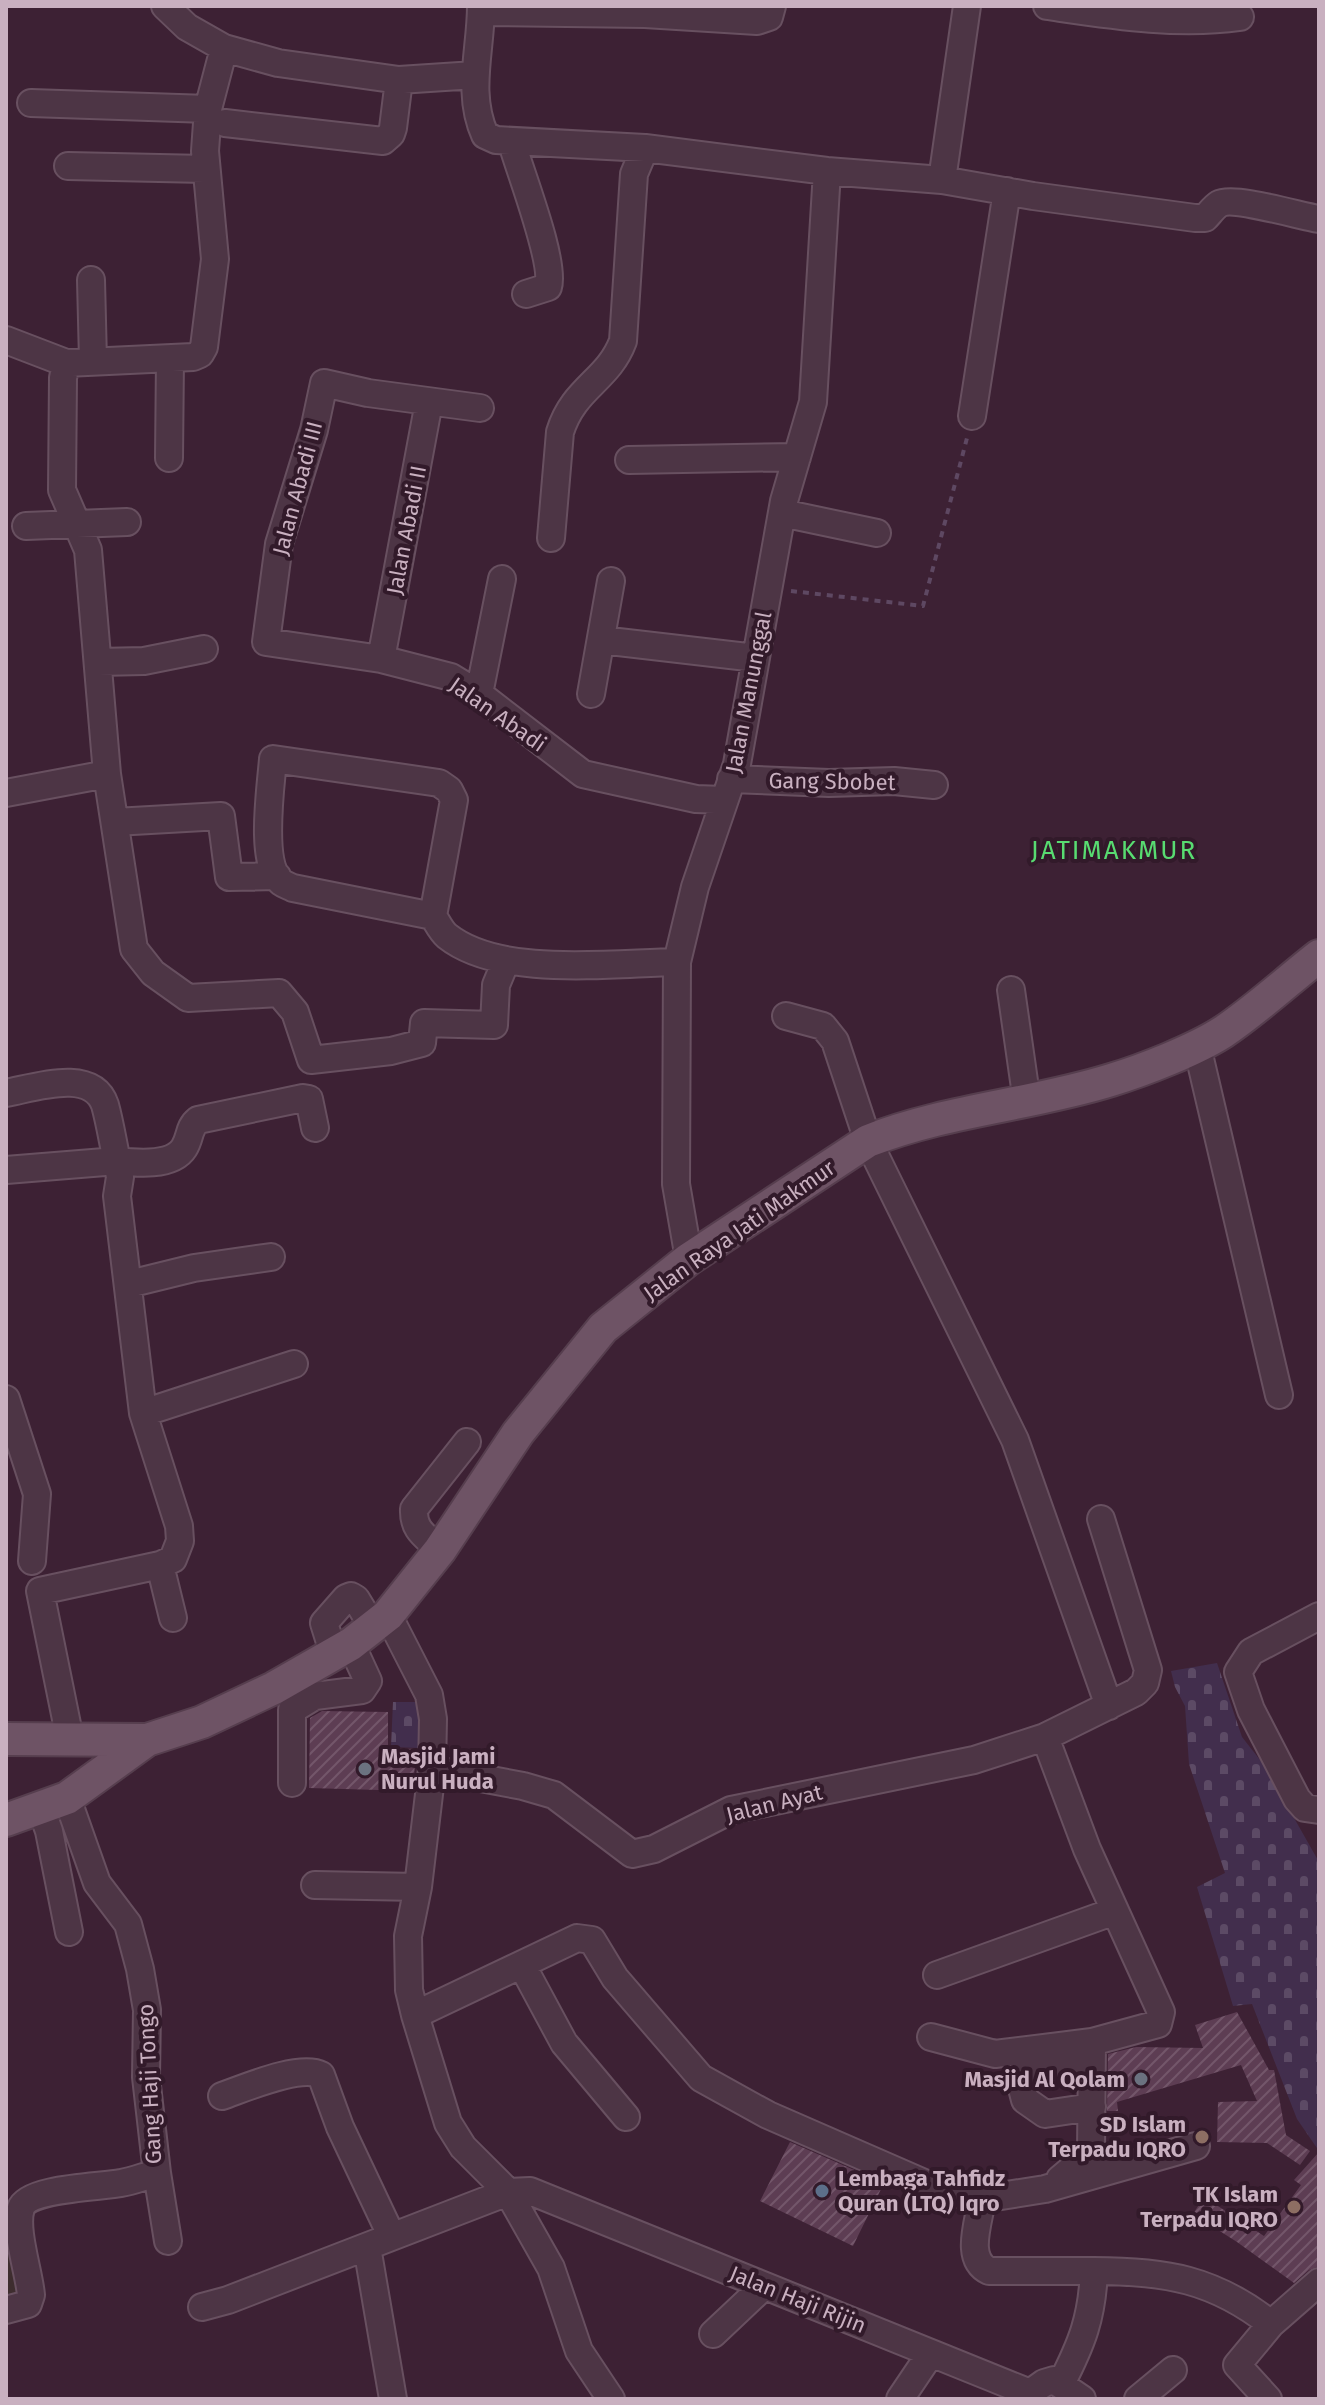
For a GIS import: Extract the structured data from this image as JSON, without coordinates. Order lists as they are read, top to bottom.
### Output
{
  "streets": {
    "main road": ["Jalan Raya Jati Makmur"],
    "street": [
      "Jalan Abadi III",
      "Jalan Abadi II",
      "Jalan Manunggal",
      "Jalan Abadi",
      "Gang Sbobet",
      "Jalan Ayat",
      "Gang Haji Tongo",
      "Jalan Haji Rijin"
    ]
  },
  "crossings": [
    ["Jalan Abadi III", "Jalan Abadi II"],
    ["Jalan Abadi III", "Jalan Abadi"],
    ["Jalan Abadi II", "Jalan Abadi"],
    ["Jalan Manunggal", "Jalan Abadi"],
    ["Jalan Manunggal", "Gang Sbobet"],
    ["Jalan Manunggal", "Jalan Raya Jati Makmur"],
    ["Jalan Abadi", "Gang Sbobet"]
  ],
  "districts": ["JATIMAKMUR"],
  "places": [
    "Masjid Jami Nurul Huda",
    "Masjid Al Qolam",
    "SD Islam Terpadu IQRO",
    "Lembaga Tahfidz Quran (LTQ) Iqro",
    "TK Islam Terpadu IQRO"
  ]
}
